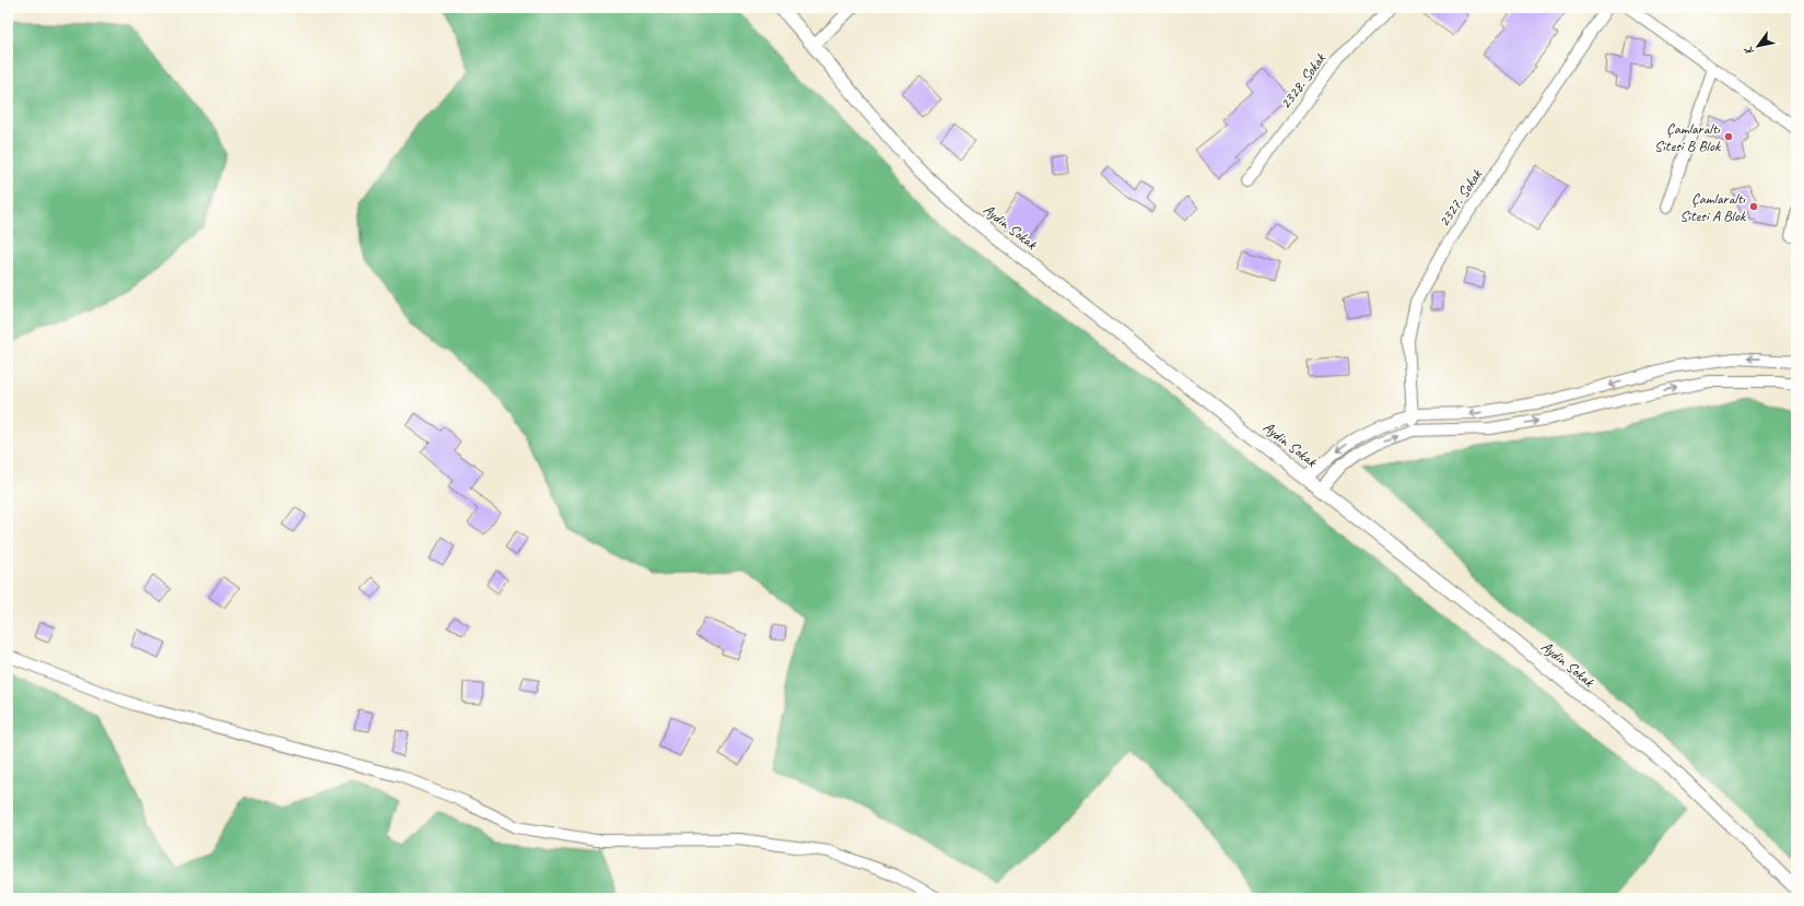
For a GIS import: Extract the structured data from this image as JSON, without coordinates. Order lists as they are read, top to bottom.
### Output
{
  "streets": {
    "street": ["2328. Sokak", "2327. Sokak", "Aydin Sokak"]
  },
  "places": ["Çamlaraltı Sitesi B Blok", "Çamlaraltı Sitesi A Blok"],
  "north": "bottom left"
}
